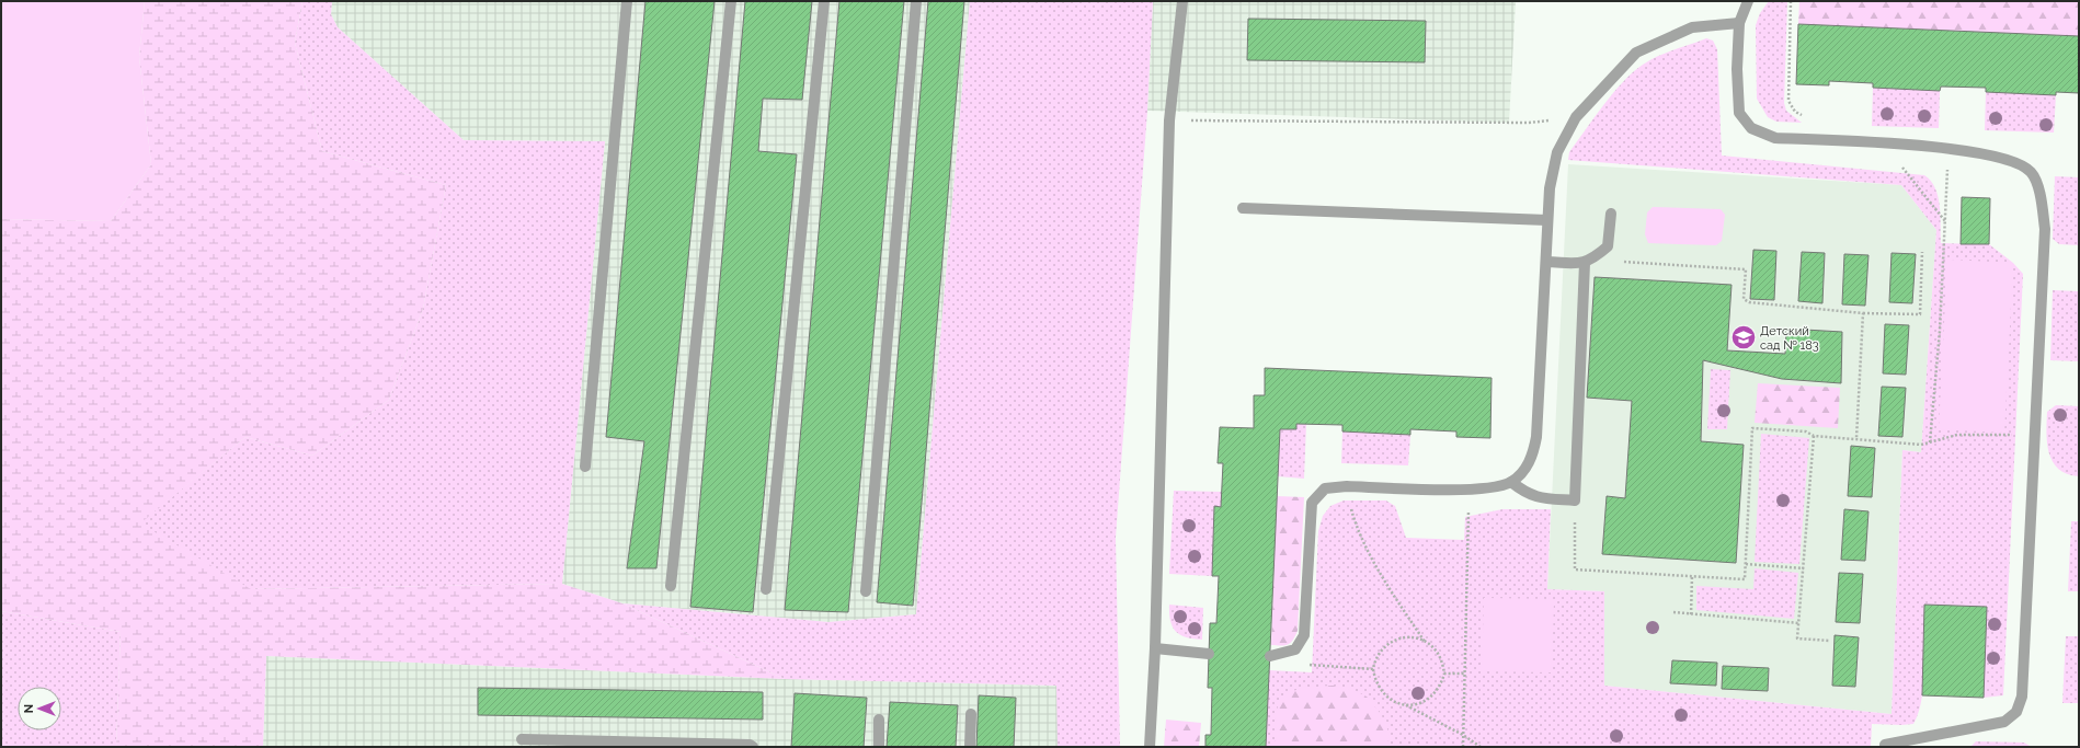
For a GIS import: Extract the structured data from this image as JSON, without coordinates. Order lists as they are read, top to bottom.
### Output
{
  "places": {
    "school or university": ["Детский сад № 183"]
  },
  "north": "left"
}
